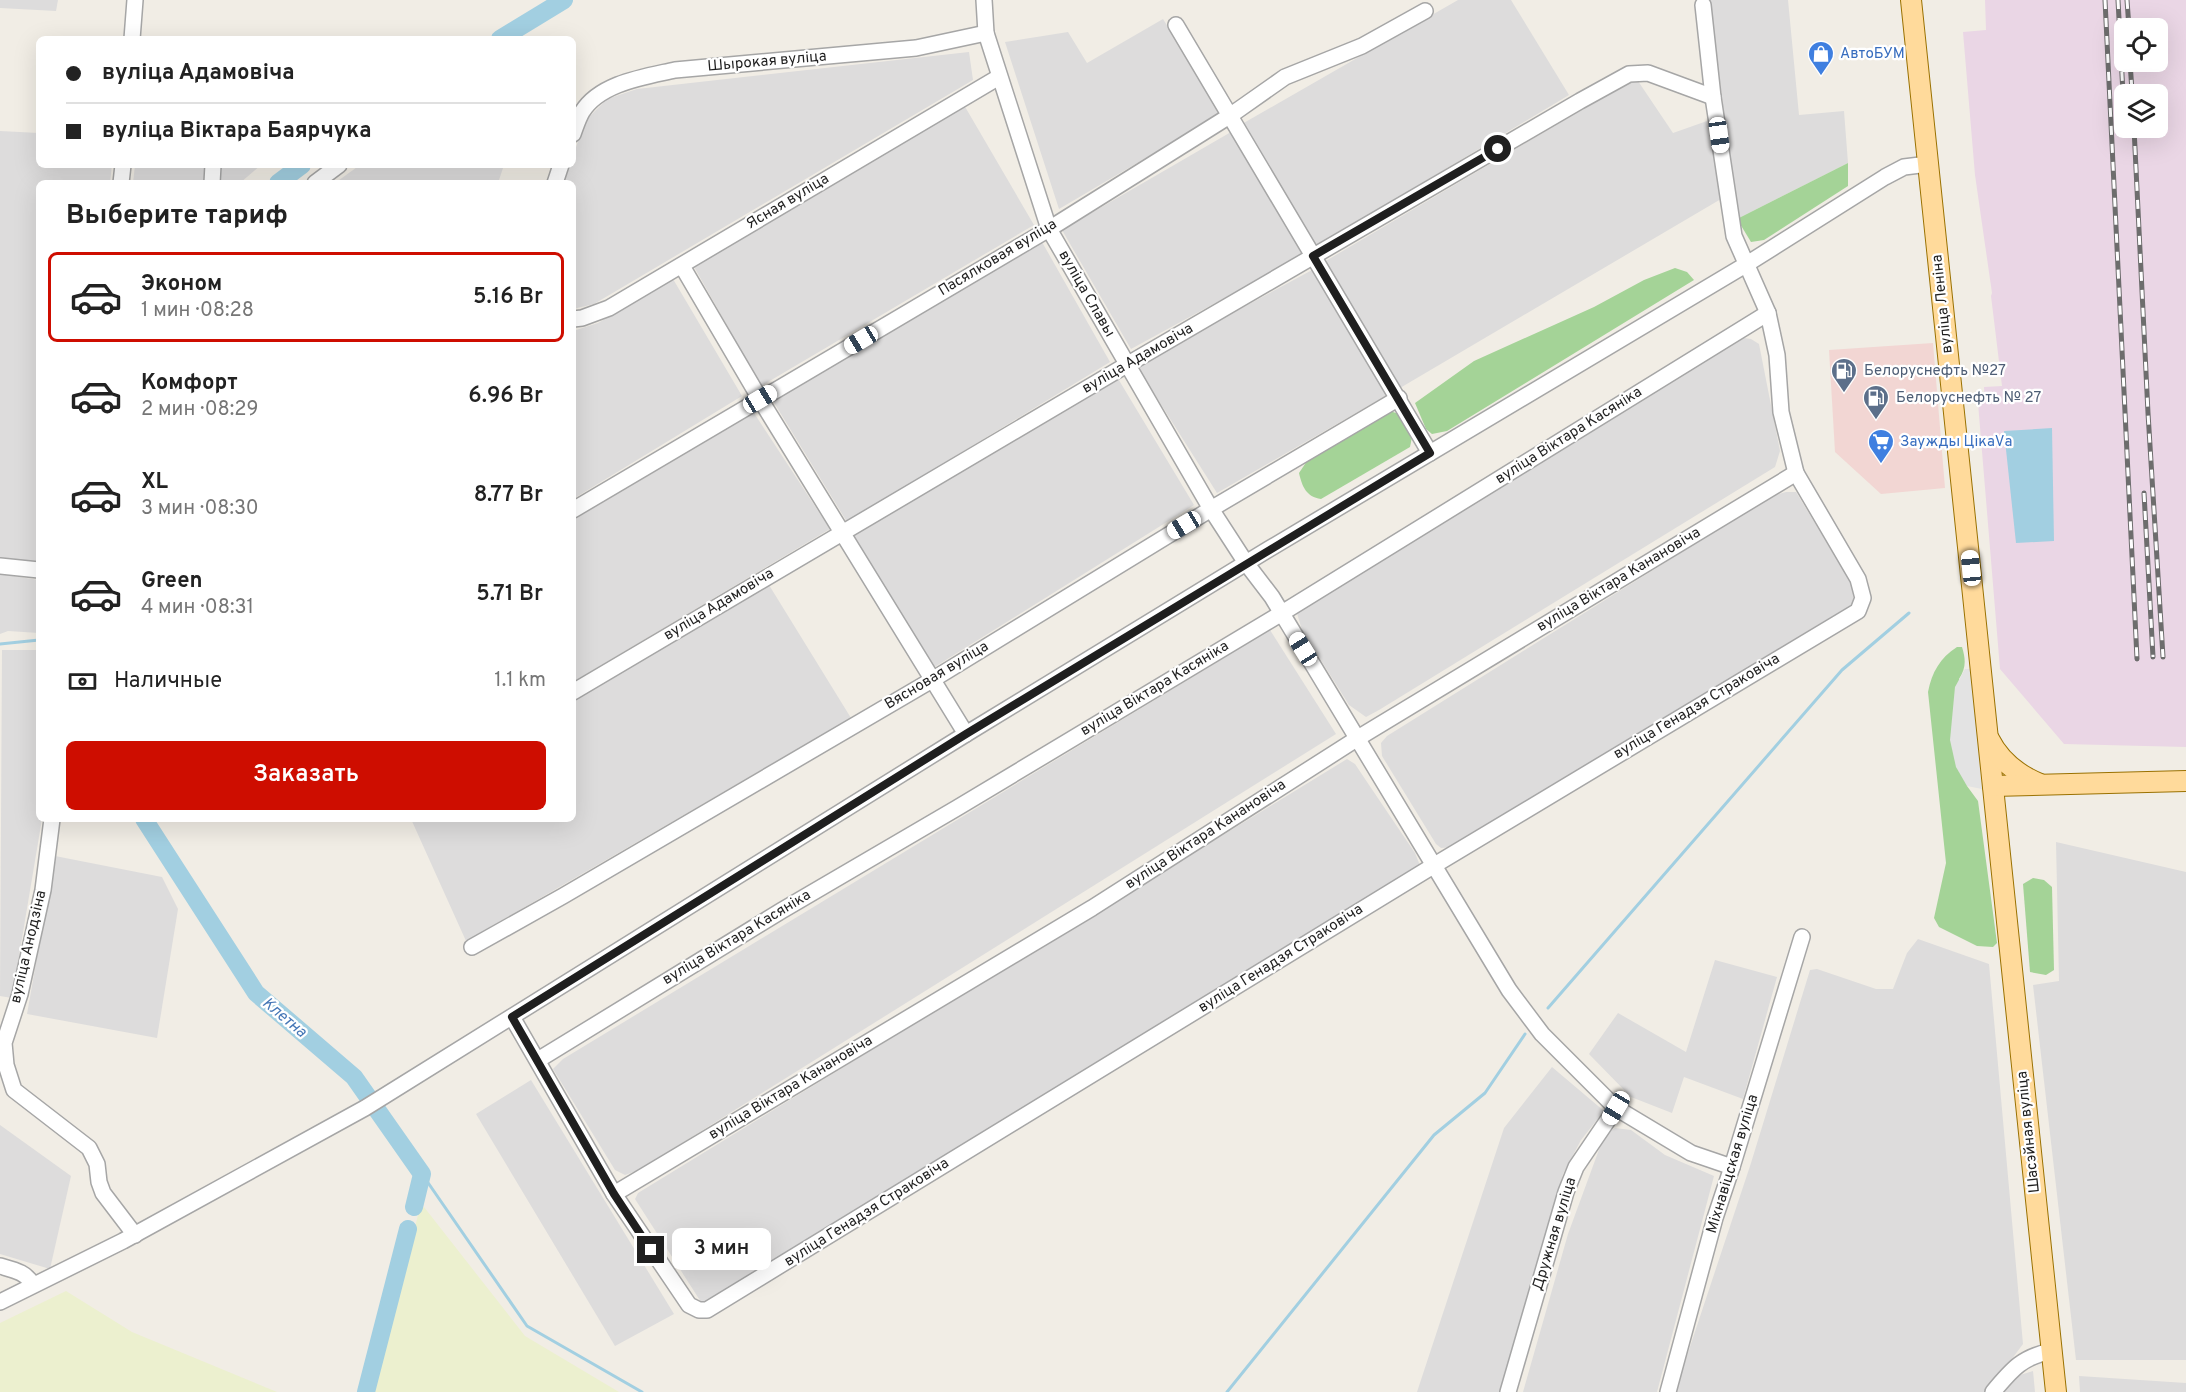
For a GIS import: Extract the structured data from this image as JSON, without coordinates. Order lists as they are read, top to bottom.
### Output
{
  "streets": {
    "main road": ["вуліца Леніна", "Шасэйная вуліца"],
    "street": [
      "Шырокая вуліца",
      "Ясная вуліца",
      "Пасялковая вуліца",
      "вуліца Славы",
      "вуліца Адамовіча",
      "вуліца Віктара Касяніка",
      "вуліца Віктара Канановіча",
      "Вясновая вуліца",
      "вуліца Генадзя Страковіча",
      "вуліца Анодзіна",
      "Міхнавіцская вуліца",
      "Дружная вуліца"
    ]
  },
  "crossings": [
    ["Шырокая вуліца", "вуліца Славы"],
    ["Ясная вуліца", "вуліца Славы"],
    ["Пасялковая вуліца", "вуліца Славы"],
    ["вуліца Славы", "вуліца Адамовіча"],
    ["вуліца Славы", "вуліца Віктара Касяніка"],
    ["вуліца Славы", "вуліца Віктара Канановіча"],
    ["вуліца Славы", "Вясновая вуліца"],
    ["вуліца Славы", "вуліца Генадзя Страковіча"],
    ["вуліца Славы", "Дружная вуліца"],
    ["вуліца Леніна", "Шасэйная вуліца"],
    ["вуліца Віктара Канановіча", "вуліца Генадзя Страковіча"]
  ],
  "water": ["Клетна"],
  "places": {
    "shop": ["АвтоБУМ"],
    "fuel station": ["Белоруснефть №27", "Белоруснефть № 27"],
    "supermarket": ["Заужды ЦікаVа"]
  },
  "page": {
    "banner": ["вуліца Адамовіча", "вуліца Віктара Баярчука"],
    "heading": "Выберите тариф",
    "list": [
      {
        "name": "Эконом",
        "note": "1 мин · 08:28",
        "value": "5.16 Br"
      },
      {
        "name": "Комфорт",
        "note": "2 мин · 08:29",
        "value": "6.96 Br"
      },
      {
        "name": "XL",
        "note": "3 мин · 08:30",
        "value": "8.77 Br"
      },
      {
        "name": "Green",
        "note": "4 мин · 08:31",
        "value": "5.71 Br"
      }
    ],
    "pay": ["Наличные", "1.1 km"],
    "buttons": "Заказать",
    "bubble": "3 мин"
  }
}
